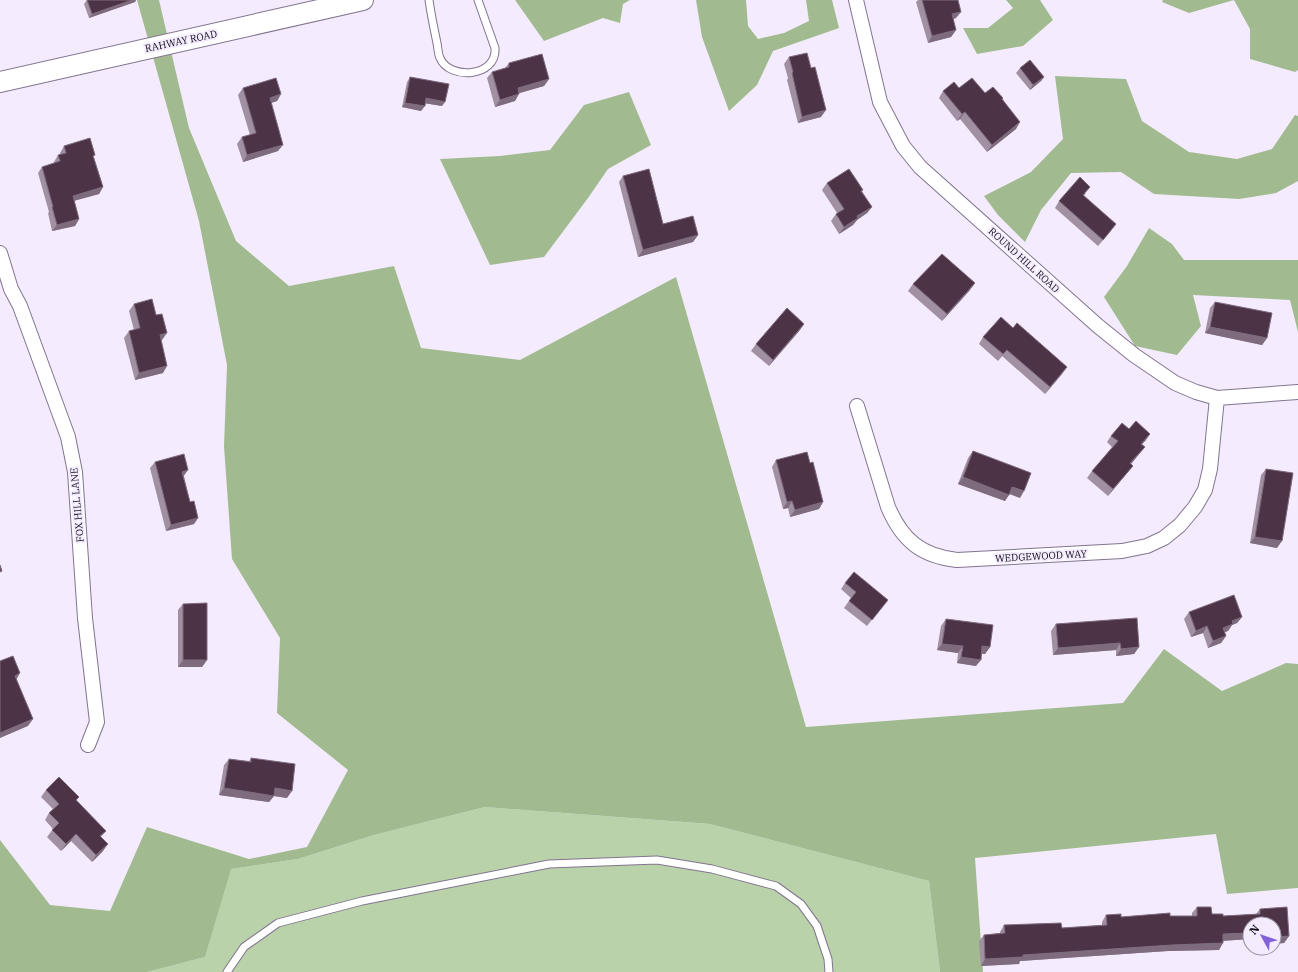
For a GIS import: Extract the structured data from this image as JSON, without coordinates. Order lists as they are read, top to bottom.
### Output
{
  "streets": {
    "street": [
      "RAHWAY ROAD",
      "ROUND HILL ROAD",
      "FOX HILL LANE",
      "WEDGEWOOD WAY"
    ]
  },
  "crossings": [
    ["ROUND HILL ROAD", "WEDGEWOOD WAY"]
  ],
  "north": "top left"
}
